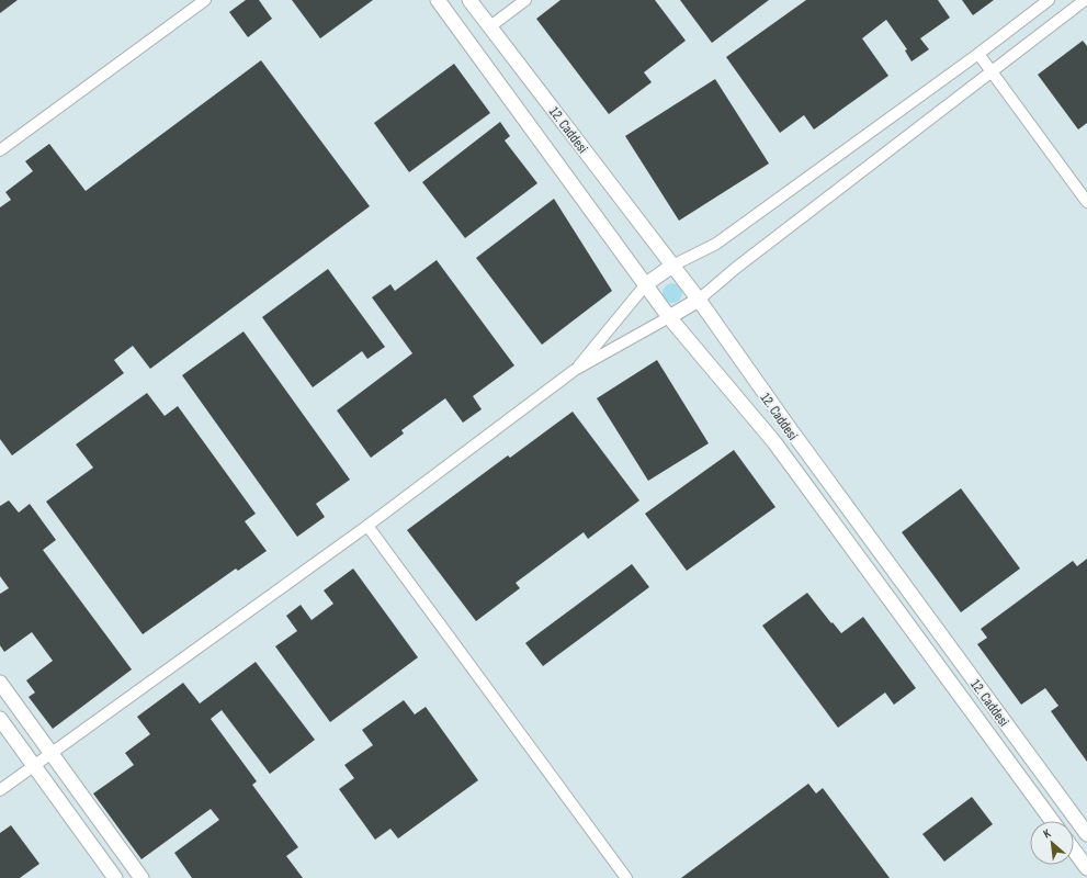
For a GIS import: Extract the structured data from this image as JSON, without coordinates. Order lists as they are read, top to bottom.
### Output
{
  "streets": {
    "street": ["12. Caddesi"]
  },
  "north": "top left"
}
